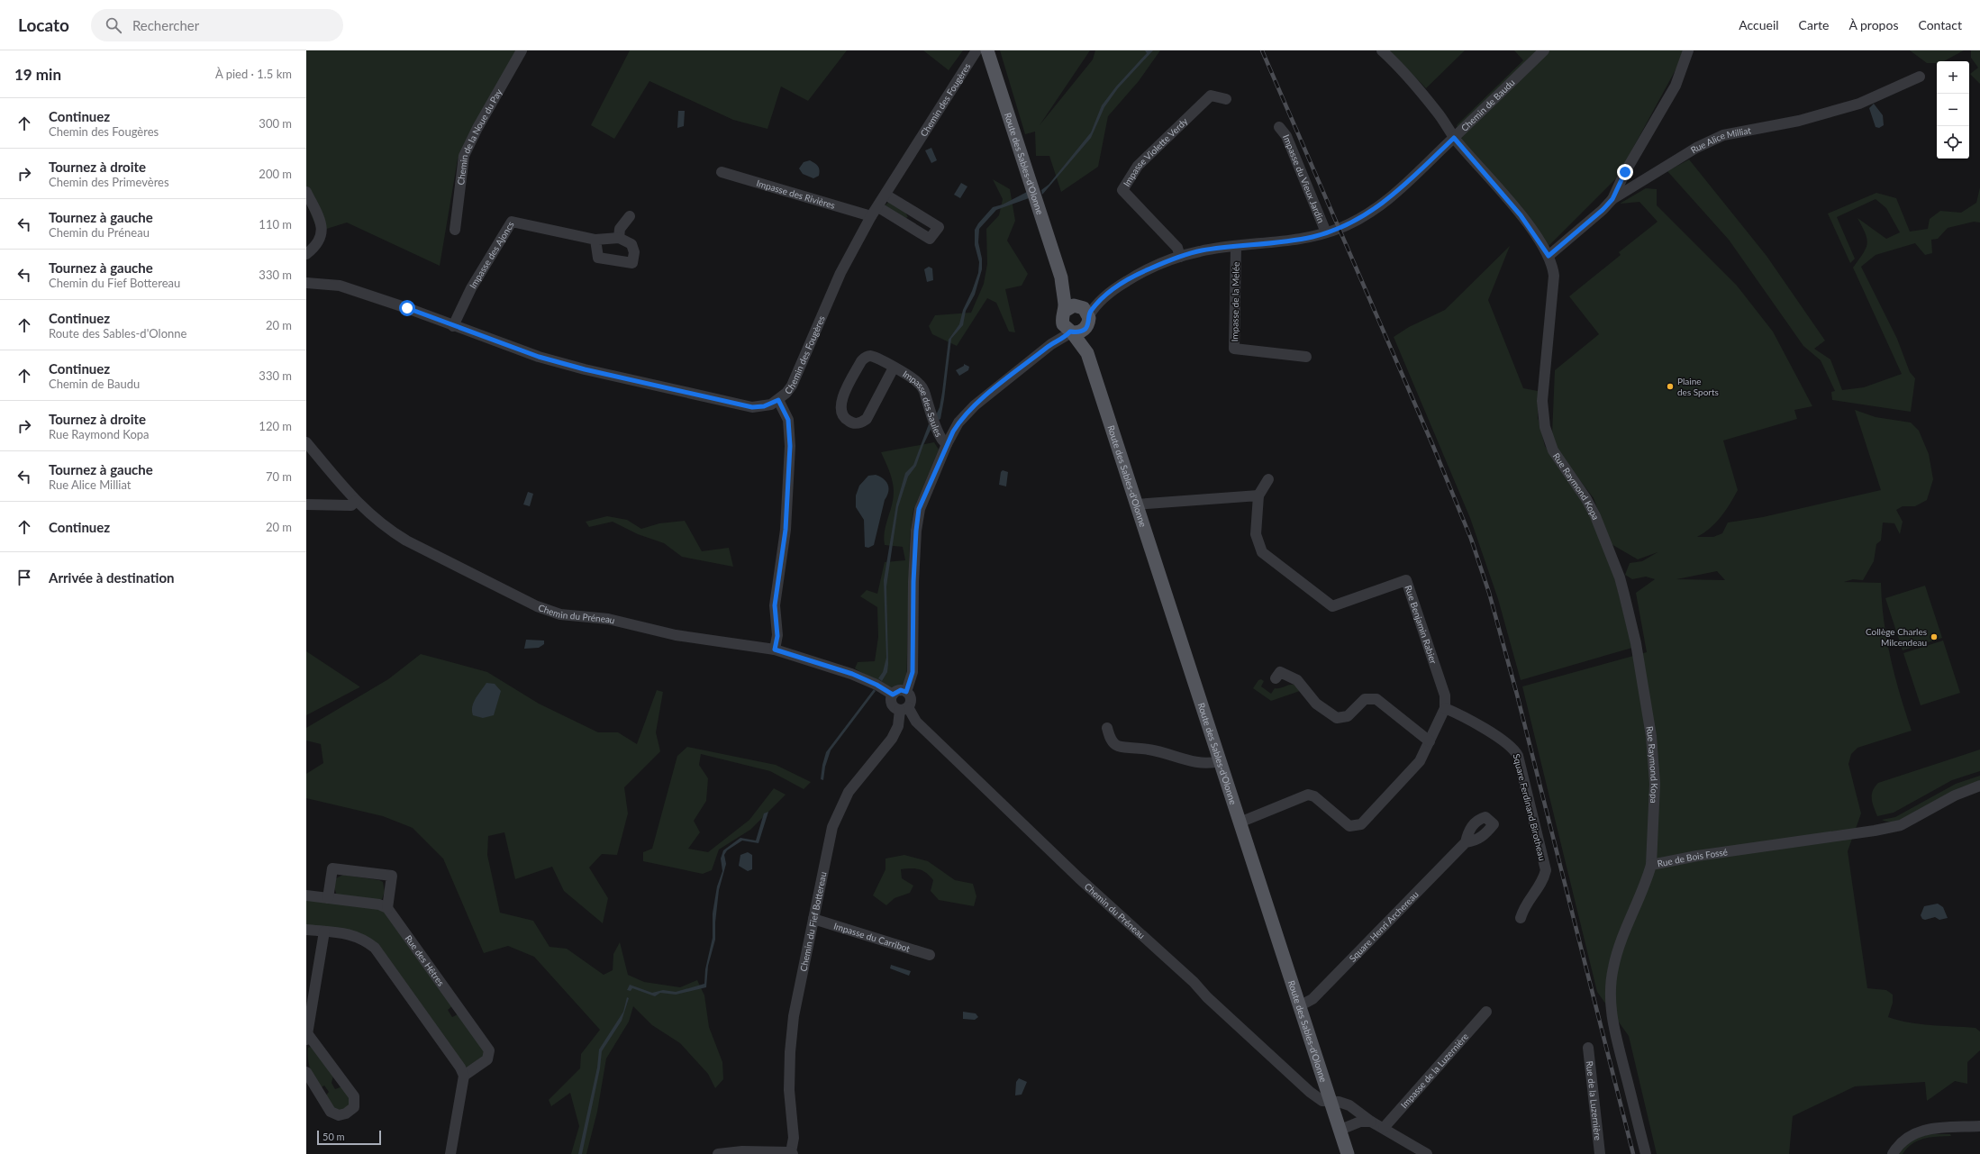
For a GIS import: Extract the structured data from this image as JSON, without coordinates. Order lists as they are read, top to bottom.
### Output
{
  "streets": {
    "main road": ["Route des Sables-d'Olonne"],
    "street": [
      "Chemin des Fougères",
      "Chemin de Baudu",
      "Chemin de la Noue du Pay",
      "Rue Alice Milliat",
      "Impasse Violette Verdy",
      "Impasse du Vieux Jardin",
      "Impasse des Rivières",
      "Impasse des Ajoncs",
      "Impasse de la Melée",
      "Impasse des Saules",
      "Rue Raymond Kopa",
      "Chemin du Préneau",
      "Rue Benjamin Rabier",
      "Square Ferdinand Birotheau",
      "Rue de Bois Fossé",
      "Chemin du Fief Bottereau",
      "Square Henri Archereau",
      "Impasse du Carribot",
      "Rue des Hêtres",
      "Impasse de la Luzernière",
      "Rue de la Luzernière"
    ]
  },
  "crossings": [
    ["Chemin des Fougères", "Impasse des Rivières"],
    ["Chemin des Fougères", "Impasse des Ajoncs"],
    ["Chemin de Baudu", "Impasse Violette Verdy"],
    ["Chemin de Baudu", "Route des Sables-d'Olonne"],
    ["Chemin de Baudu", "Impasse du Vieux Jardin"],
    ["Chemin de Baudu", "Impasse de la Melée"],
    ["Chemin de Baudu", "Rue Raymond Kopa"],
    ["Rue Alice Milliat", "Rue Raymond Kopa"],
    ["Route des Sables-d'Olonne", "Chemin du Préneau"],
    ["Route des Sables-d'Olonne", "Square Henri Archereau"],
    ["Rue Raymond Kopa", "Rue de Bois Fossé"],
    ["Chemin du Préneau", "Chemin du Fief Bottereau"],
    ["Rue Benjamin Rabier", "Square Ferdinand Birotheau"],
    ["Chemin du Fief Bottereau", "Impasse du Carribot"]
  ],
  "places": ["Plaine des Sports", "Collège Charles Milcendeau"],
  "scale_bar": "50 m",
  "page": {
    "header": "Locato",
    "search": "Rechercher",
    "nav": [
      "Accueil",
      "Carte",
      "À propos",
      "Contact"
    ],
    "heading": ["19 min", "À pied · 1.5 km"],
    "map_buttons": ["+", "−"],
    "list": [
      ["Continuez", "Chemin des Fougères", "300 m"],
      ["Tournez à droite", "Chemin des Primevères", "200 m"],
      ["Tournez à gauche", "Chemin du Préneau", "110 m"],
      ["Tournez à gauche", "Chemin du Fief Bottereau", "330 m"],
      ["Continuez", "Route des Sables-d'Olonne", "20 m"],
      ["Continuez", "Chemin de Baudu", "330 m"],
      ["Tournez à droite", "Rue Raymond Kopa", "120 m"],
      ["Tournez à gauche", "Rue Alice Milliat", "70 m"],
      ["Continuez", "20 m"],
      "Arrivée à destination"
    ],
    "scale": "50 m"
  }
}
